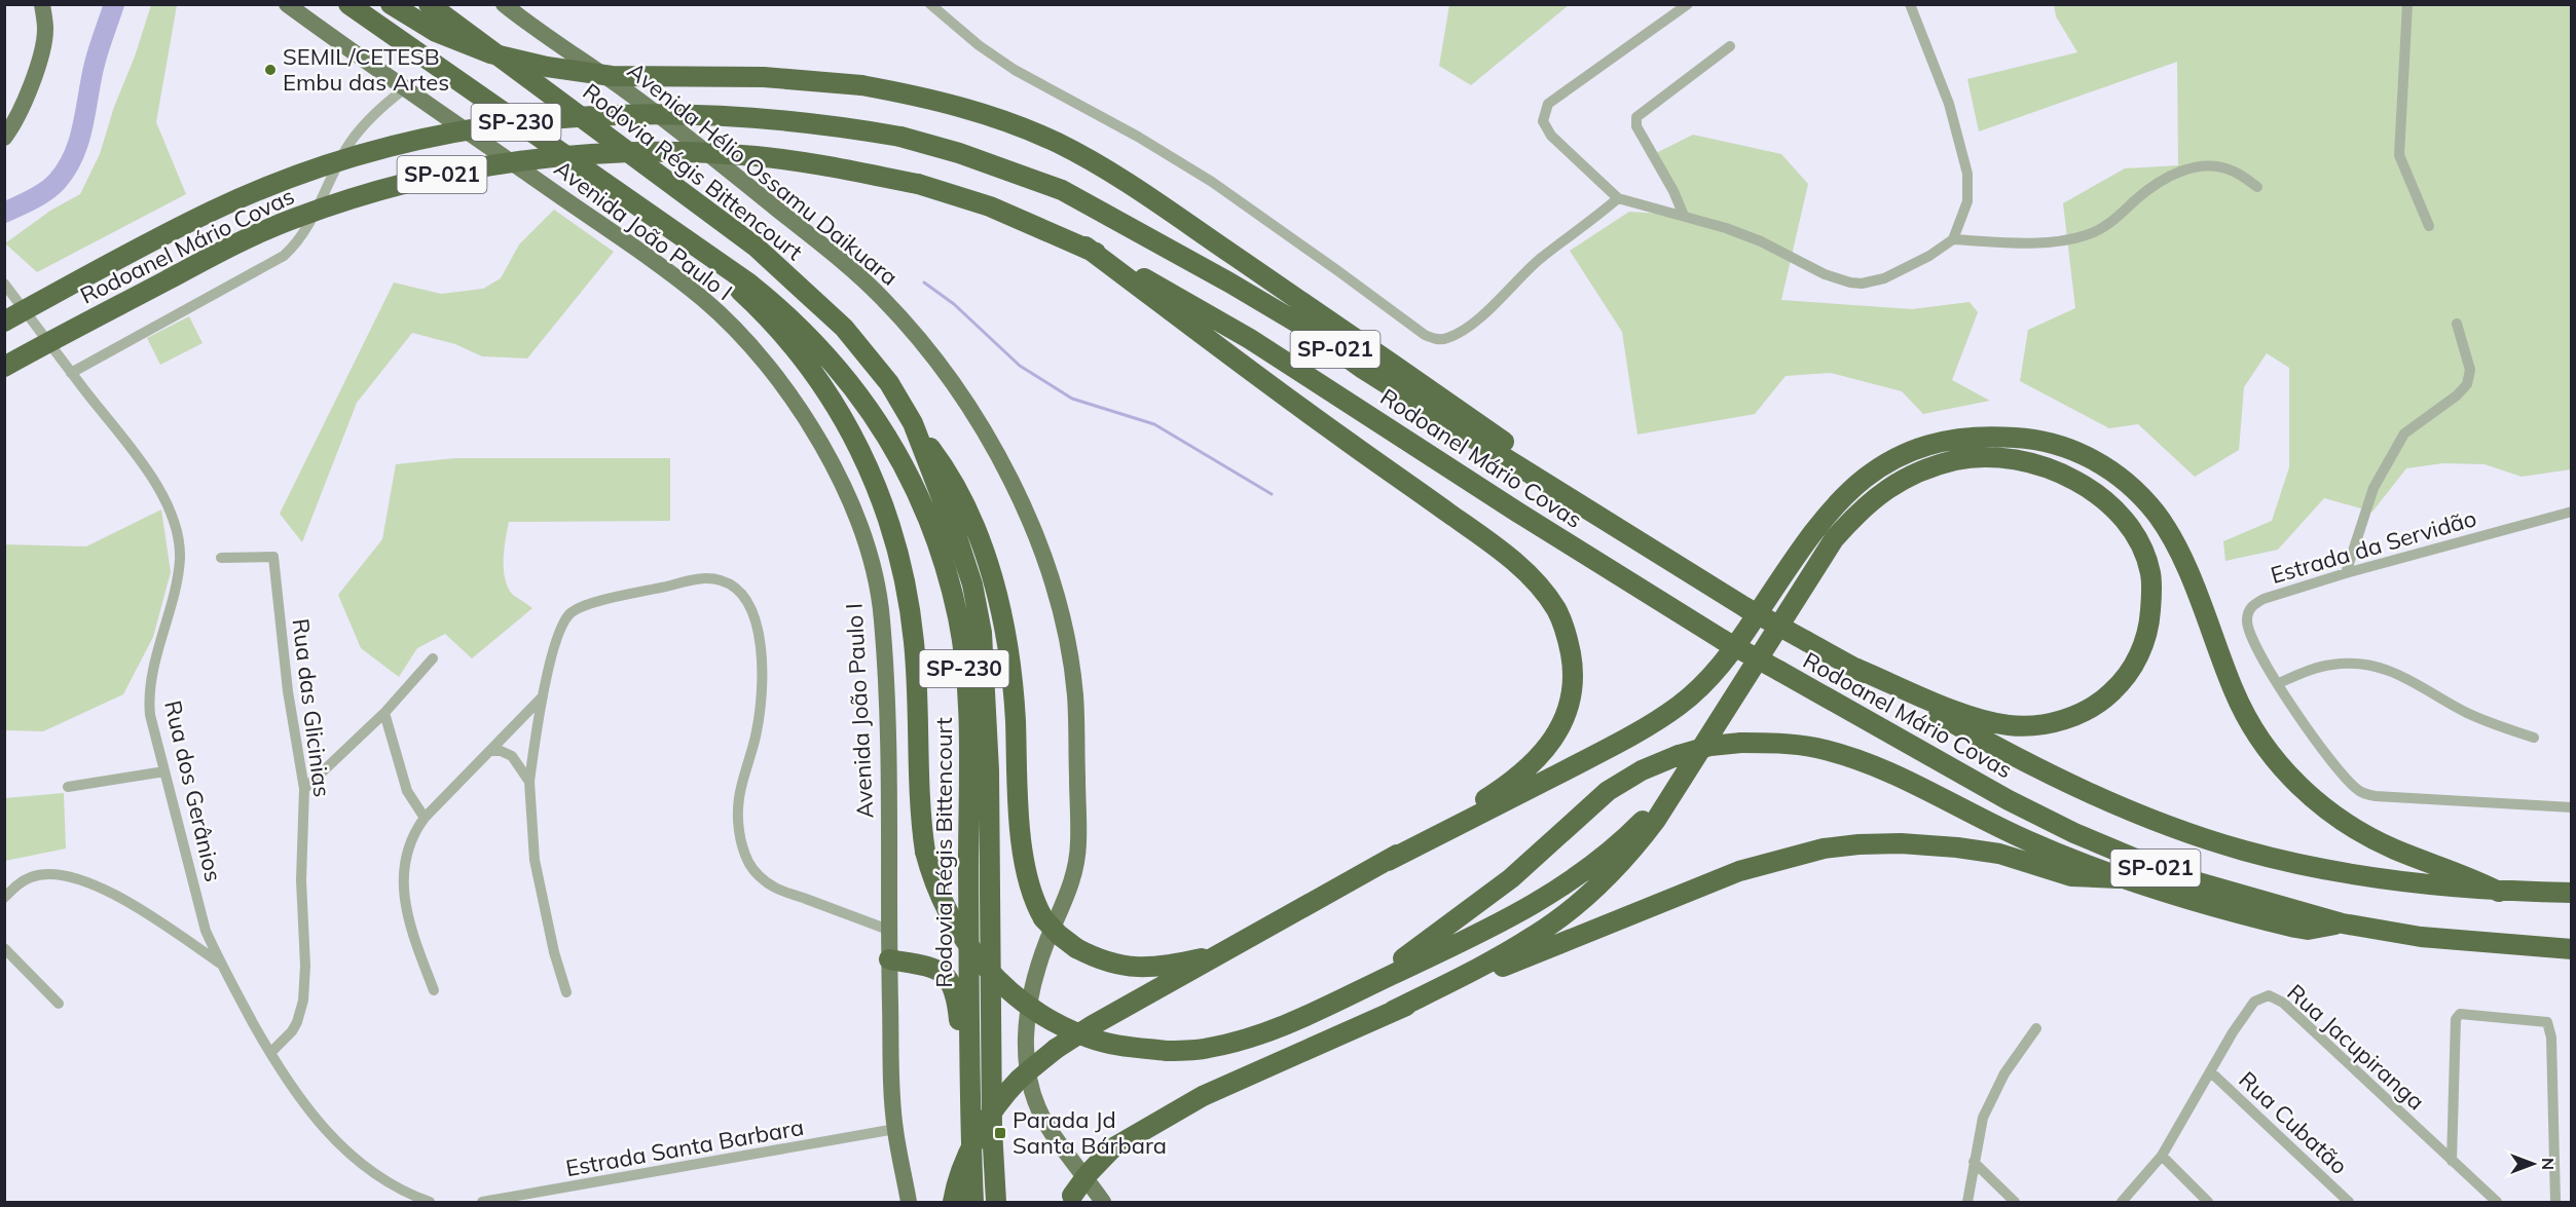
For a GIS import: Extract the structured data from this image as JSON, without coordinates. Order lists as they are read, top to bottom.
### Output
{
  "streets": {
    "highway": [
      "SP-230",
      "Rodovia Régis Bittencourt",
      "SP-021",
      "Rodoanel Mário Covas"
    ],
    "main road": ["Avenida Hélio Ossamu Daikuara", "Avenida João Paulo I"],
    "street": [
      "Estrada da Servidão",
      "Rua das Glicinias",
      "Rua dos Gerânios",
      "Rua Jacupiranga",
      "Rua Cubatão",
      "Estrada Santa Barbara"
    ]
  },
  "crossings": [
    ["Avenida João Paulo I", "Estrada Santa Barbara"],
    ["Rua das Glicinias", "Rua dos Gerânios"],
    ["Rua Jacupiranga", "Rua Cubatão"]
  ],
  "places": {
    "other": ["SEMIL/CETESB Embu das Artes"],
    "transit": ["Parada Jd Santa Bárbara"]
  },
  "north": "right"
}
